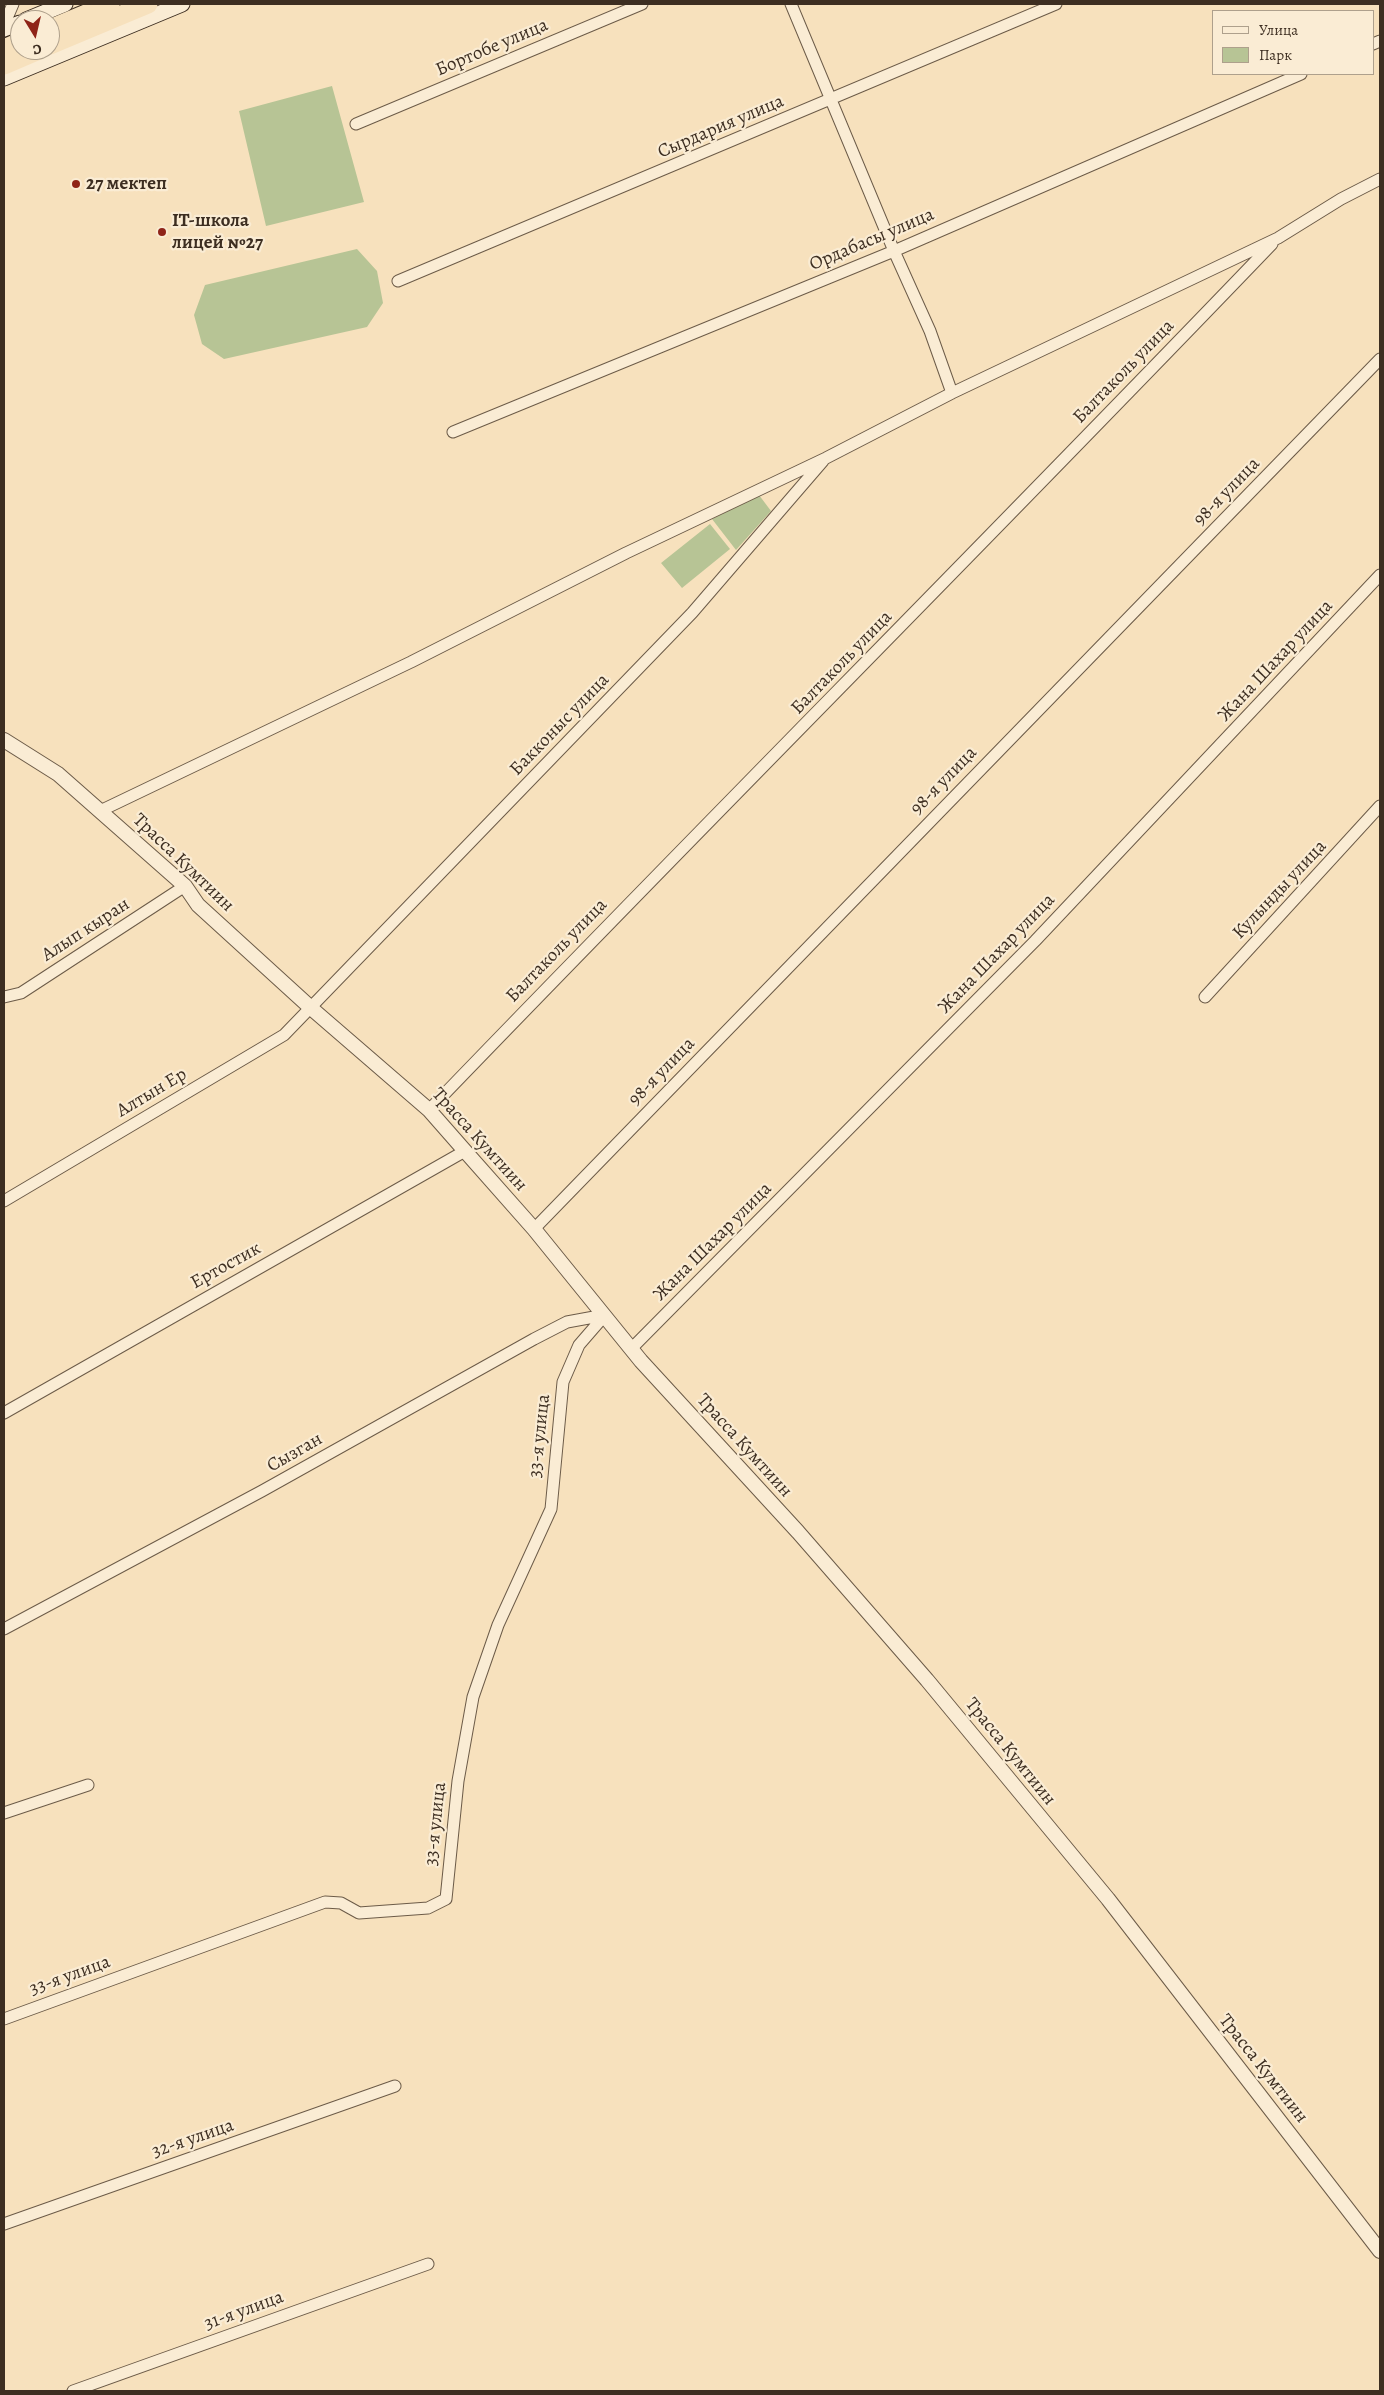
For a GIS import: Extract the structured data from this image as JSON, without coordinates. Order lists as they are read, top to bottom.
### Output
{
  "streets": {
    "street": [
      "Бортобе улица",
      "Сырдария улица",
      "Ордабасы улица",
      "Балтаколь улица",
      "98-я улица",
      "Жана Шахар улица",
      "Бакконыс улица",
      "Трасса Кумтиин",
      "Кулынды улица",
      "Алып кыран",
      "Алтын Ер",
      "Ертостик",
      "33-я улица",
      "Сызган",
      "32-я улица",
      "31-я улица"
    ]
  },
  "crossings": [
    ["Балтаколь улица", "Трасса Кумтиин"],
    ["98-я улица", "Трасса Кумтиин"],
    ["Жана Шахар улица", "Трасса Кумтиин"],
    ["Бакконыс улица", "Трасса Кумтиин"],
    ["Бакконыс улица", "Алтын Ер"],
    ["Трасса Кумтиин", "Алып кыран"],
    ["Трасса Кумтиин", "Алтын Ер"],
    ["Трасса Кумтиин", "Ертостик"],
    ["Трасса Кумтиин", "33-я улица"],
    ["Трасса Кумтиин", "Сызган"],
    ["33-я улица", "Сызган"]
  ],
  "places": ["27 мектеп", "IT-школа лицей №27"],
  "legend": ["Улица", "Парк"],
  "north": "bottom"
}
